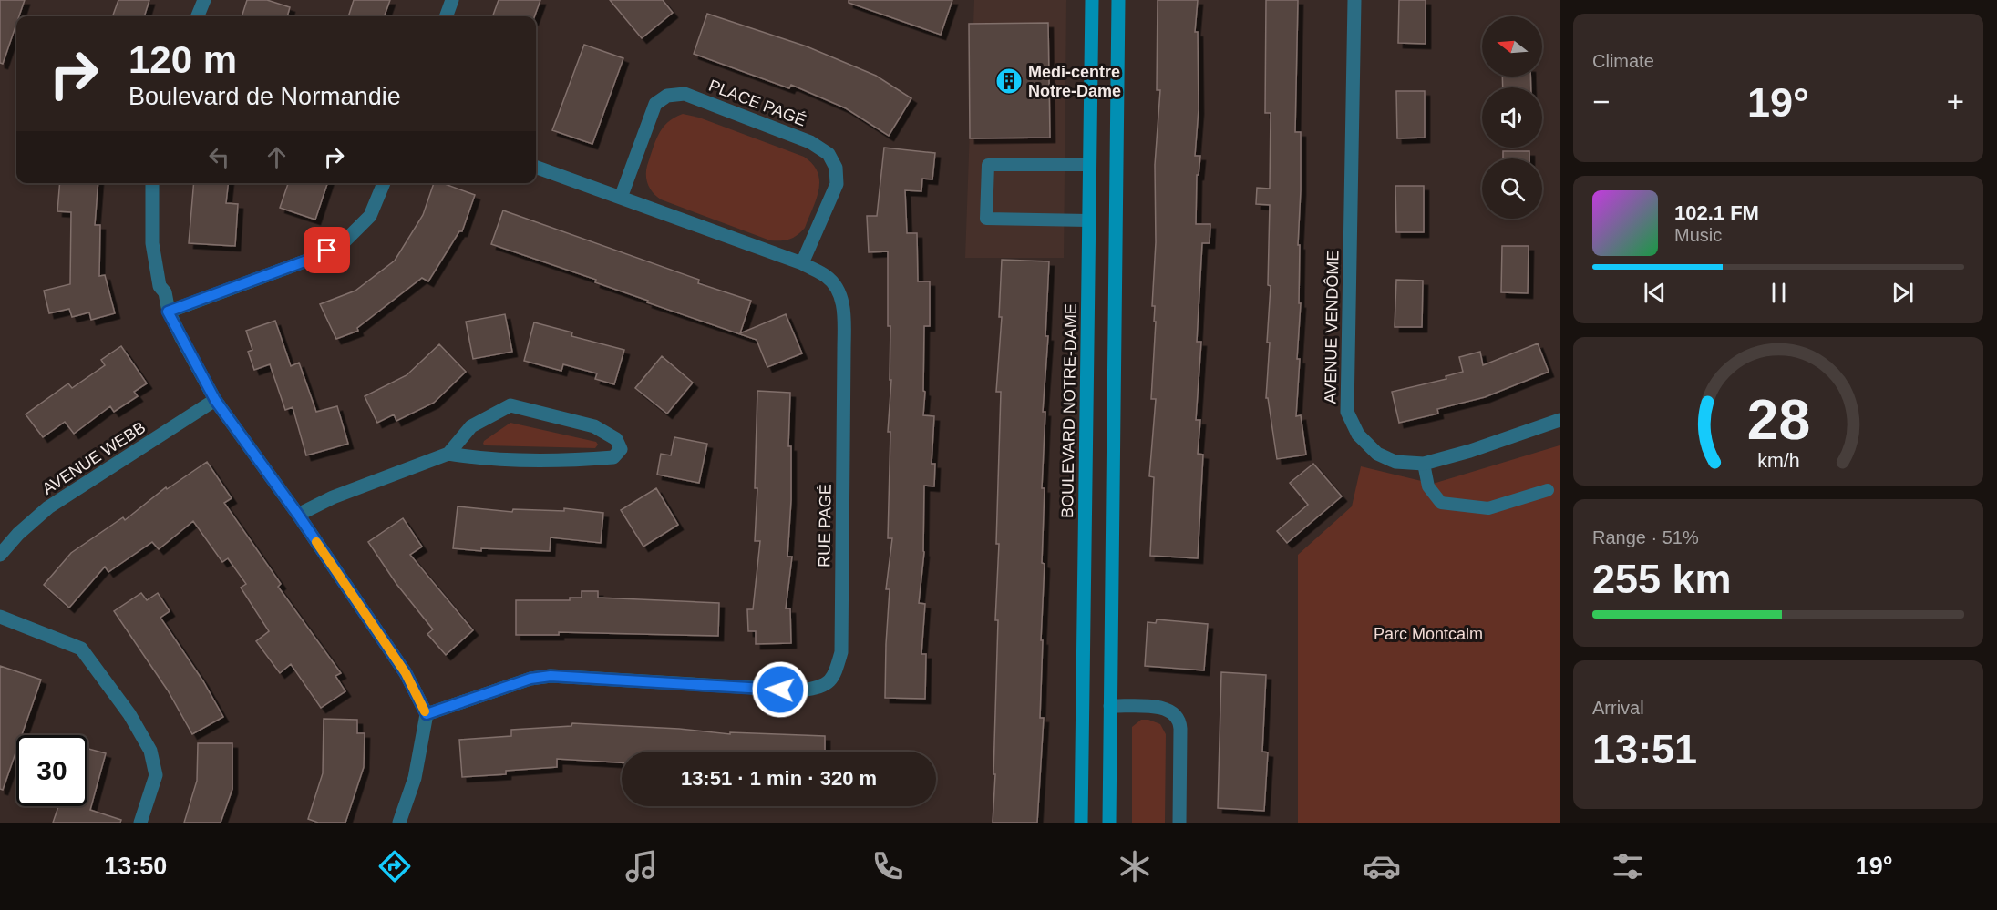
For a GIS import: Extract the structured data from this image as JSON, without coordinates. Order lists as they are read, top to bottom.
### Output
{
  "streets": {
    "street": [
      "PLACE PAGÉ",
      "AVENUE VENDÔME",
      "BOULEVARD NOTRE-DAME",
      "AVENUE WEBB",
      "RUE PAGÉ"
    ]
  },
  "crossings": [
    ["PLACE PAGÉ", "RUE PAGÉ"]
  ],
  "parks": ["Parc Montcalm"],
  "places": {
    "building": ["Medi-centre Notre-Dame"]
  },
  "north": "left",
  "page": {
    "tile": [
      "Climate",
      ["Range · 51%", "255 km"],
      ["Arrival", "13:51"]
    ],
    "turn": ["120 m", "Boulevard de Normandie"],
    "heat": ["−", "19°", "+"],
    "song": ["102.1 FM", "Music"],
    "limit": "30",
    "trip": "13:51 · 1 min · 320 m",
    "tabs": ["13:50", "19°"],
    "gauge": ["28", "km/h"]
  }
}
